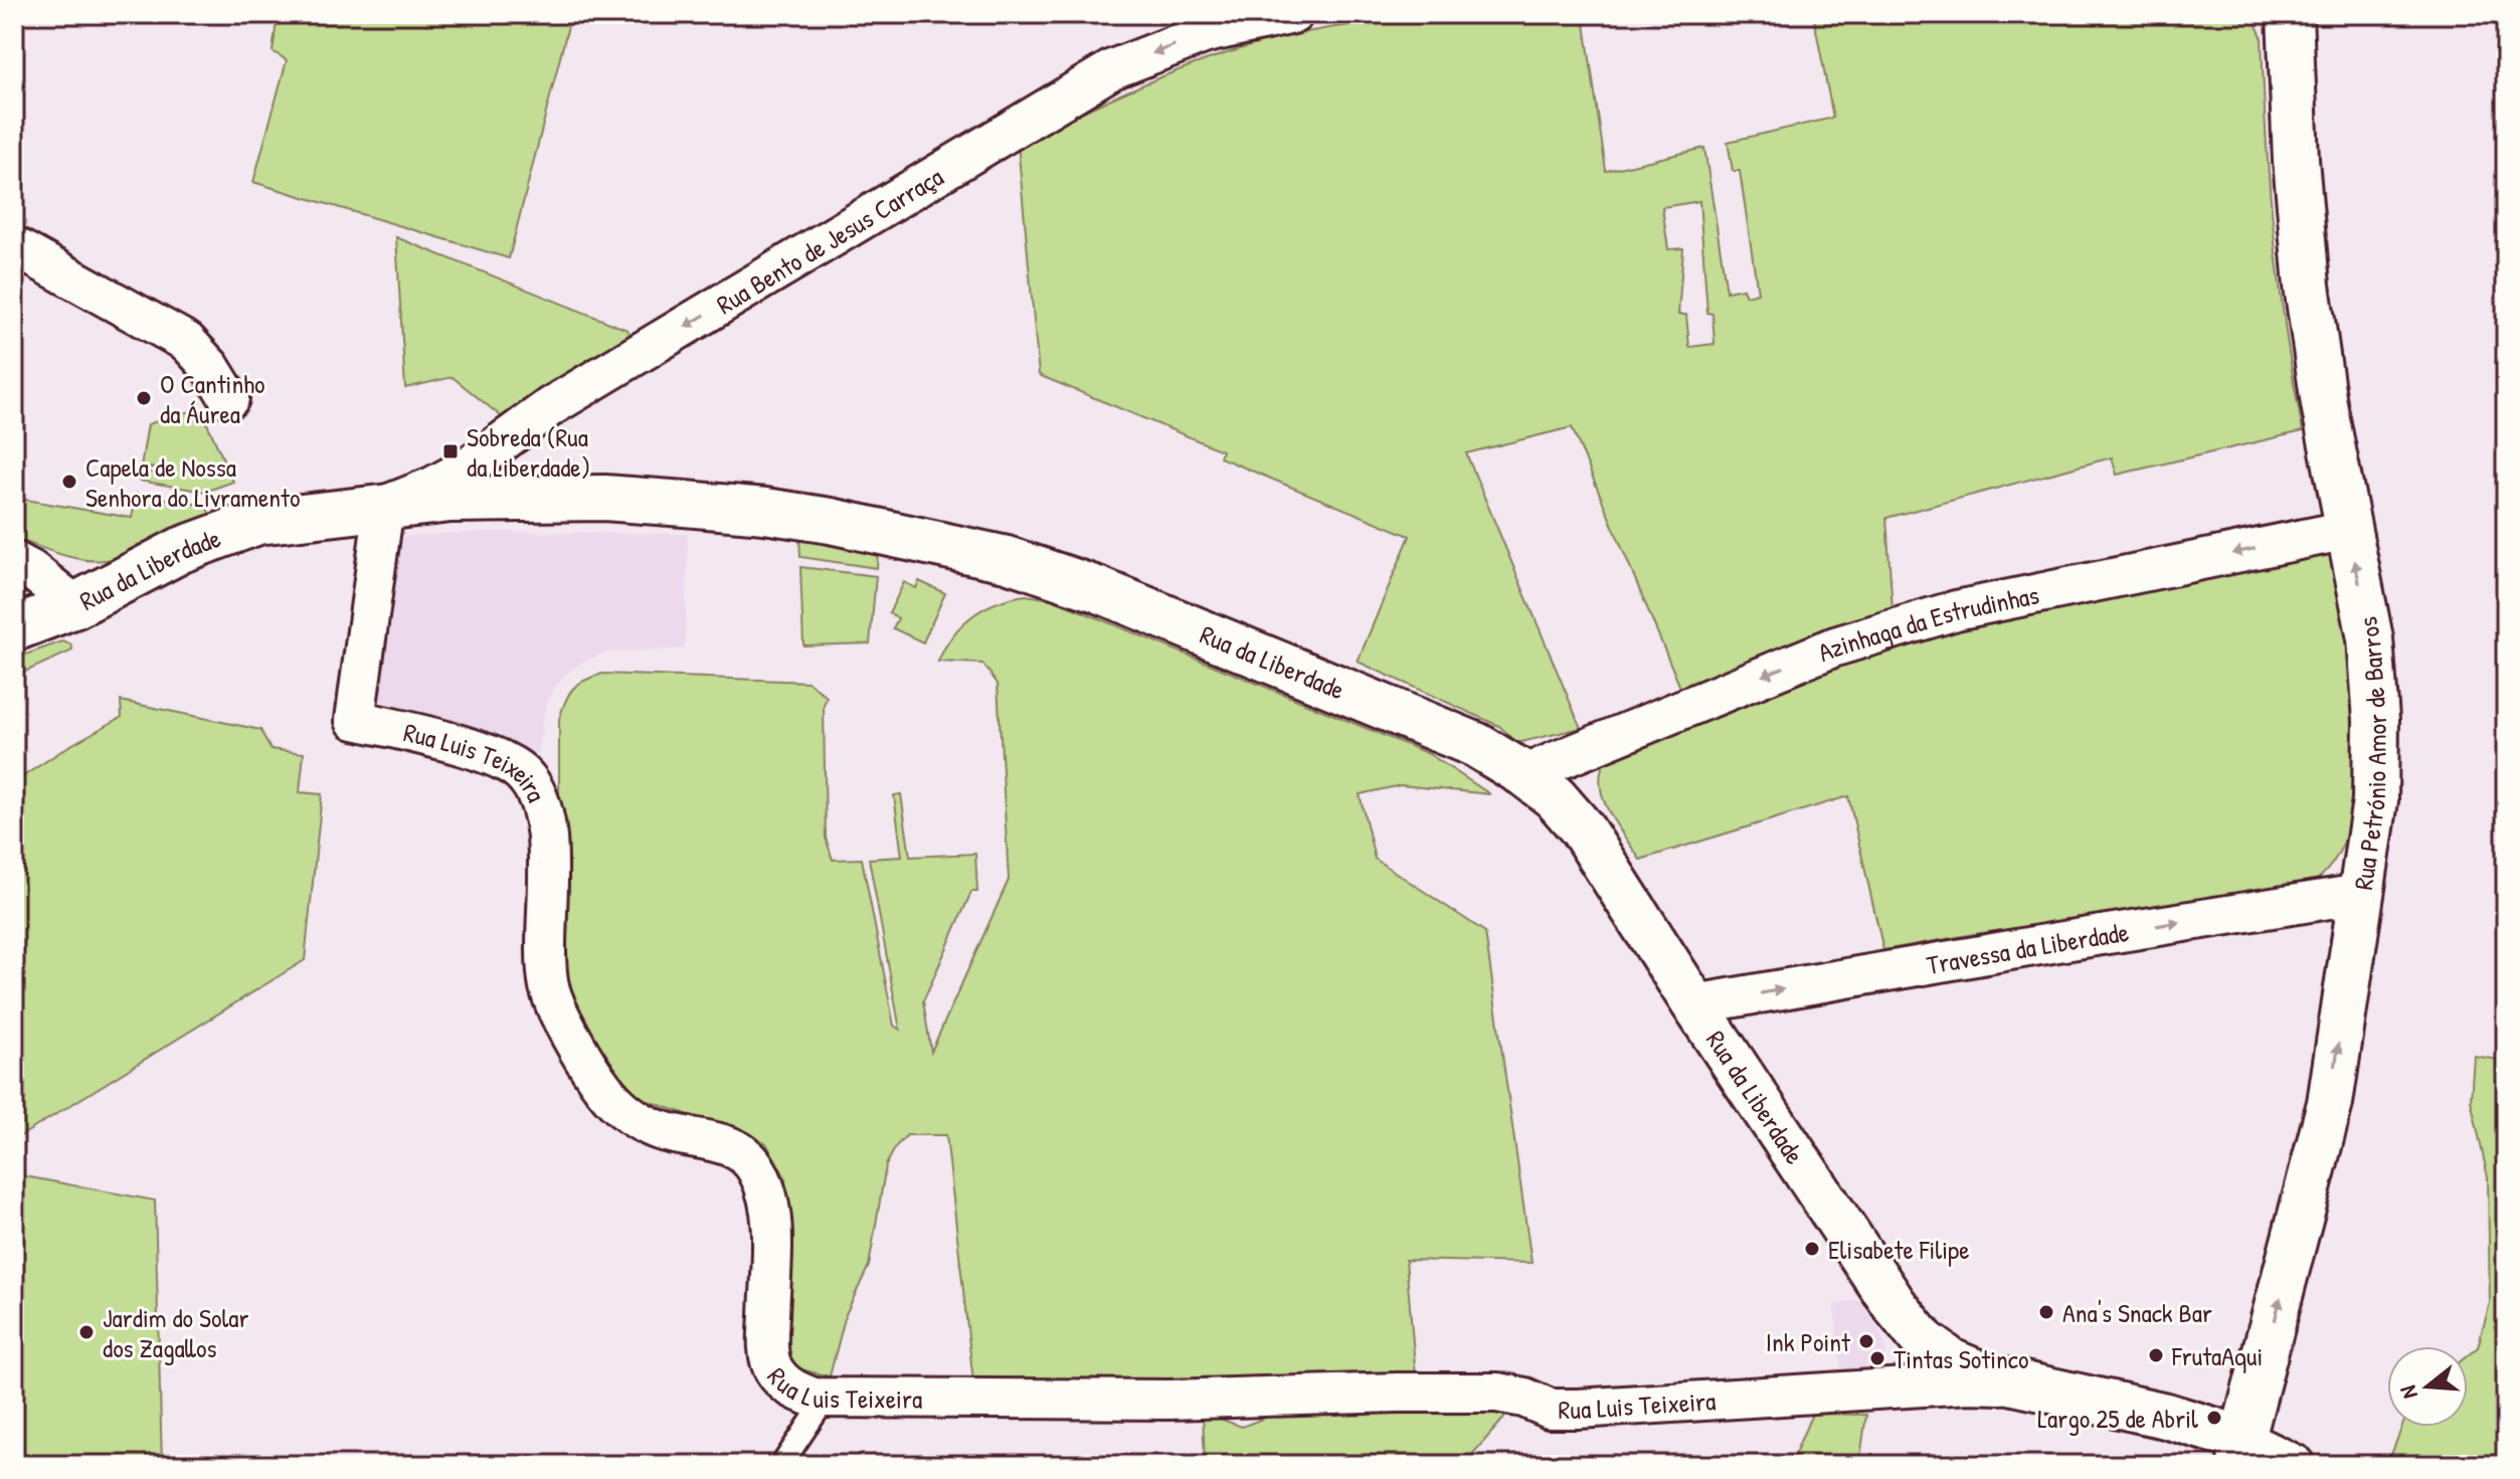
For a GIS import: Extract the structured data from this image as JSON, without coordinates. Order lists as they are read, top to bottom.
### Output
{
  "streets": {
    "street": [
      "Rua Bento de Jesus Carraça",
      "Rua da Liberdade",
      "Azinhaga da Estrudinhas",
      "Rua Petrónio Amor de Barros",
      "Rua Luis Teixeira",
      "Travessa da Liberdade"
    ]
  },
  "crossings": [
    ["Rua Bento de Jesus Carraça", "Rua da Liberdade"],
    ["Rua Bento de Jesus Carraça", "Rua Luis Teixeira"],
    ["Rua da Liberdade", "Azinhaga da Estrudinhas"],
    ["Rua da Liberdade", "Rua Petrónio Amor de Barros"],
    ["Rua da Liberdade", "Rua Luis Teixeira"],
    ["Rua da Liberdade", "Travessa da Liberdade"],
    ["Azinhaga da Estrudinhas", "Rua Petrónio Amor de Barros"],
    ["Rua Petrónio Amor de Barros", "Travessa da Liberdade"]
  ],
  "one_way": [
    "Rua Bento de Jesus Carraça",
    "Azinhaga da Estrudinhas",
    "Rua Petrónio Amor de Barros",
    "Travessa da Liberdade"
  ],
  "places": {
    "other": [
      "O Cantinho da Áurea",
      "Capela de Nossa Senhora do Livramento",
      "Elisabete Filipe",
      "Ana's Snack Bar",
      "Jardim do Solar dos Zagallos",
      "Ink Point",
      "FrutaAqui",
      "Tintas Sotinco",
      "Largo 25 de Abril"
    ],
    "transit": ["Sobreda (Rua da Liberdade)"]
  },
  "north": "left"
}
